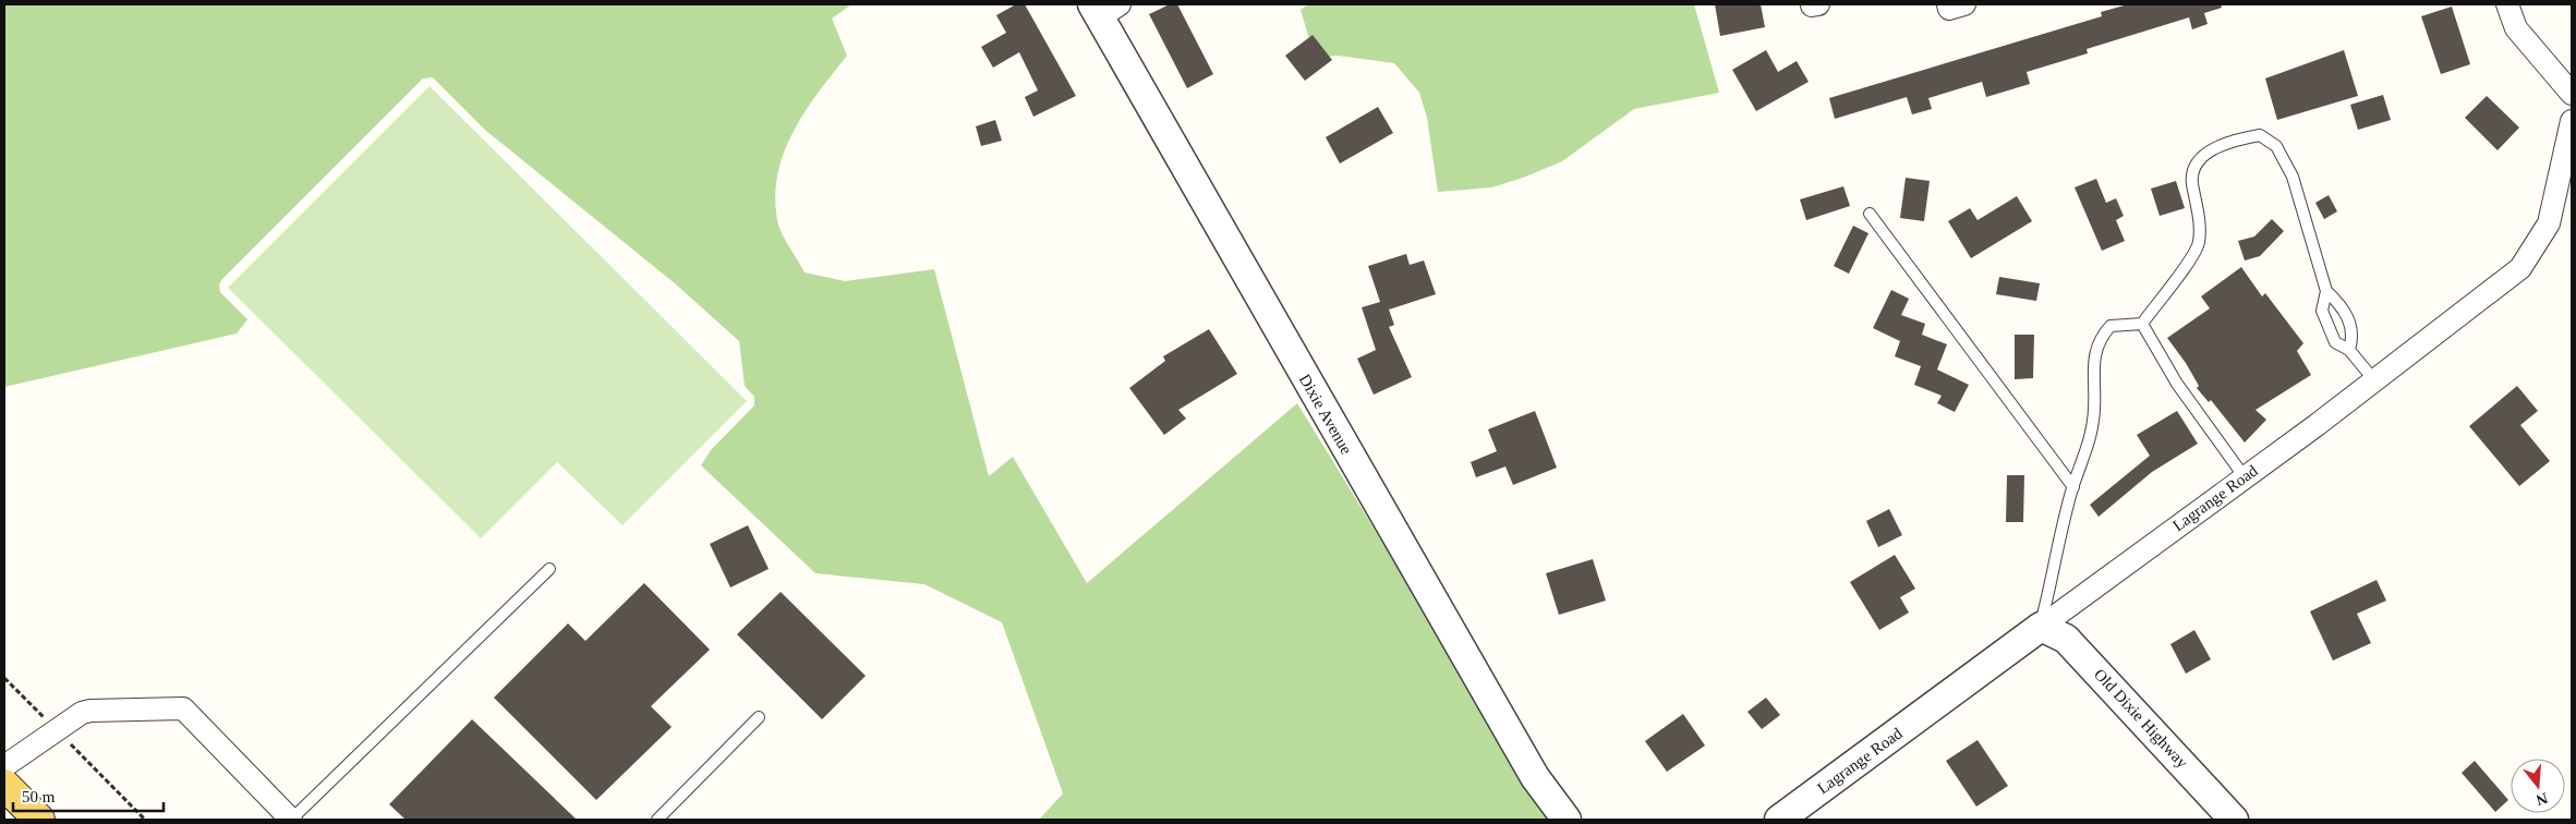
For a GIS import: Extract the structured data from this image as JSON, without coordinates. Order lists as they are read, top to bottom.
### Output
{
  "streets": {
    "street": ["Dixie Avenue", "Lagrange Road", "Old Dixie Highway"]
  },
  "crossings": [
    ["Lagrange Road", "Old Dixie Highway"]
  ],
  "scale_bar": "50 m",
  "north": "bottom"
}
